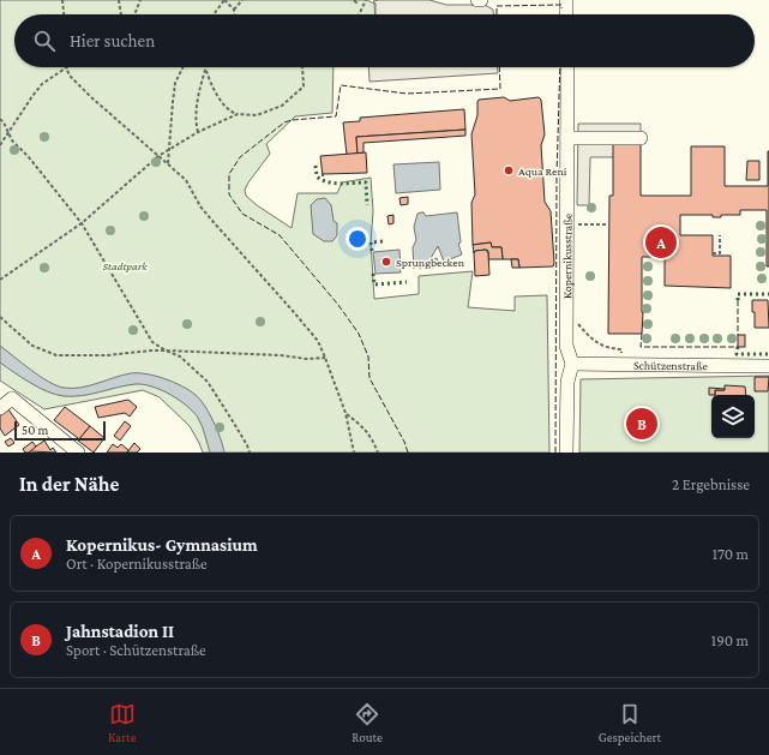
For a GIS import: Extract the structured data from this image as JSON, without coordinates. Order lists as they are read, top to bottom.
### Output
{
  "streets": {
    "street": ["Kopernikusstraße", "Schützenstraße"]
  },
  "crossings": [
    ["Kopernikusstraße", "Schützenstraße"]
  ],
  "parks": ["Stadtpark"],
  "places": ["Aqua Reni", "Sprungbecken"],
  "scale_bar": "50 m",
  "page": {
    "search": "Hier suchen",
    "pins": ["A", "B"],
    "scale": "50 m",
    "heading": ["In der Nähe", "2 Ergebnisse"],
    "list": [
      {
        "mark": "A",
        "name": "Kopernikus- Gymnasium",
        "note": "Ort · Kopernikusstraße",
        "value": "170 m"
      },
      {
        "mark": "B",
        "name": "Jahnstadion II",
        "note": "Sport · Schützenstraße",
        "value": "190 m"
      }
    ],
    "nav": ["Karte", "Route", "Gespeichert"]
  }
}
